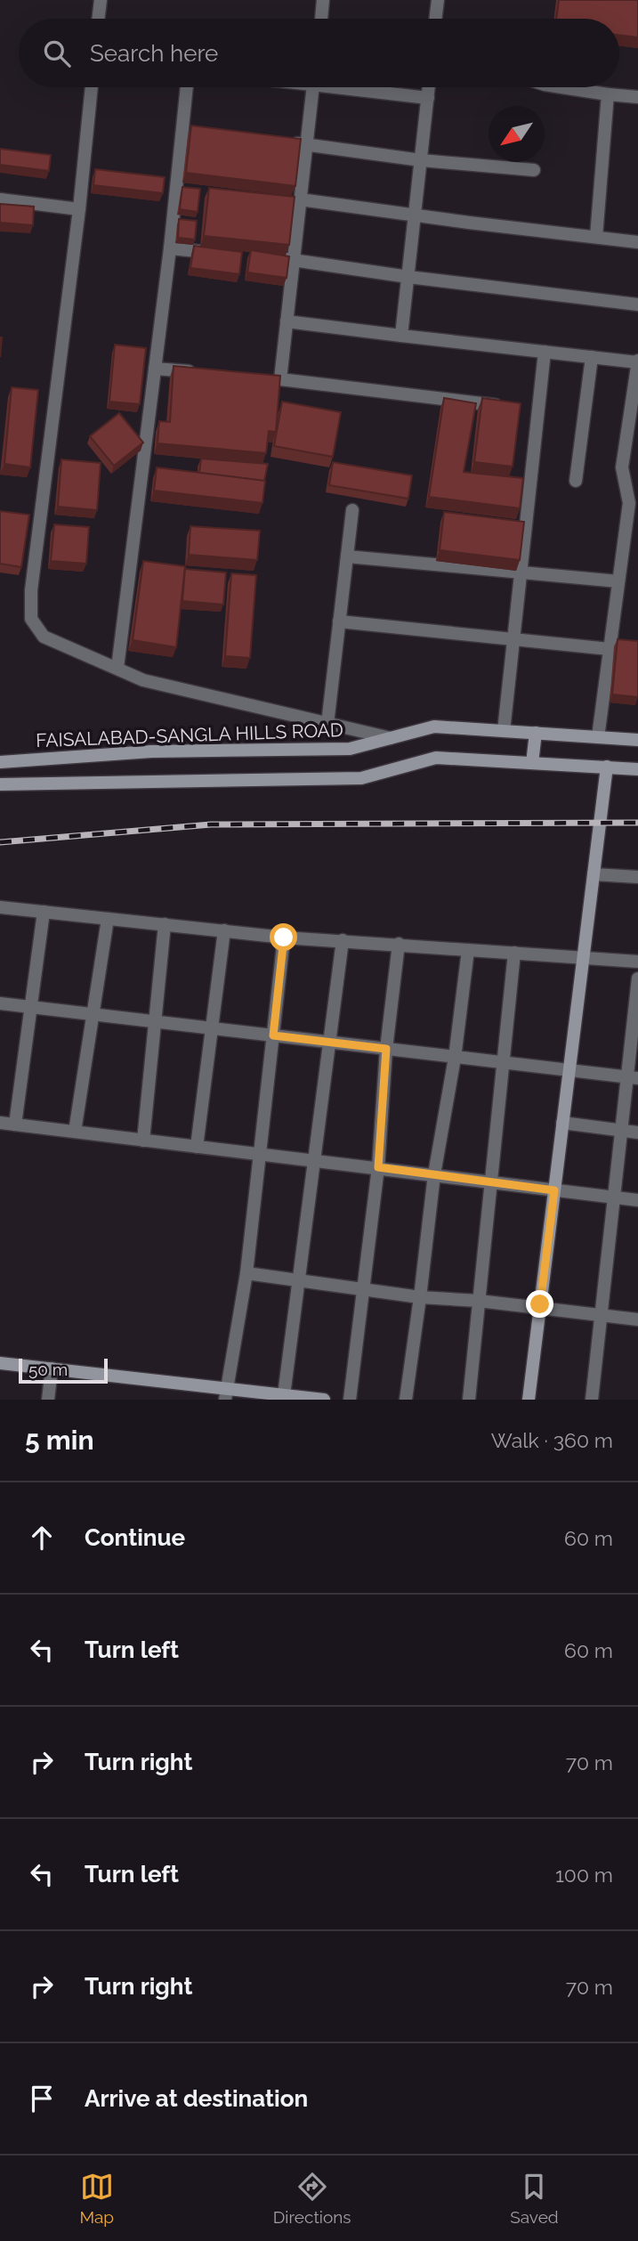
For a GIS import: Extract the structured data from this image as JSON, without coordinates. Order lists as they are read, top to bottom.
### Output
{
  "streets": {
    "main road": ["FAISALABAD-SANGLA HILLS ROAD"]
  },
  "scale_bar": "50 m",
  "north": "bottom left",
  "page": {
    "search": "Search here",
    "scale": "50 m",
    "heading": ["5 min", "Walk · 360 m"],
    "list": [
      ["Continue", "60 m"],
      ["Turn left", "60 m"],
      ["Turn right", "70 m"],
      ["Turn left", "100 m"],
      ["Turn right", "70 m"],
      "Arrive at destination"
    ],
    "nav": ["Map", "Directions", "Saved"]
  }
}
